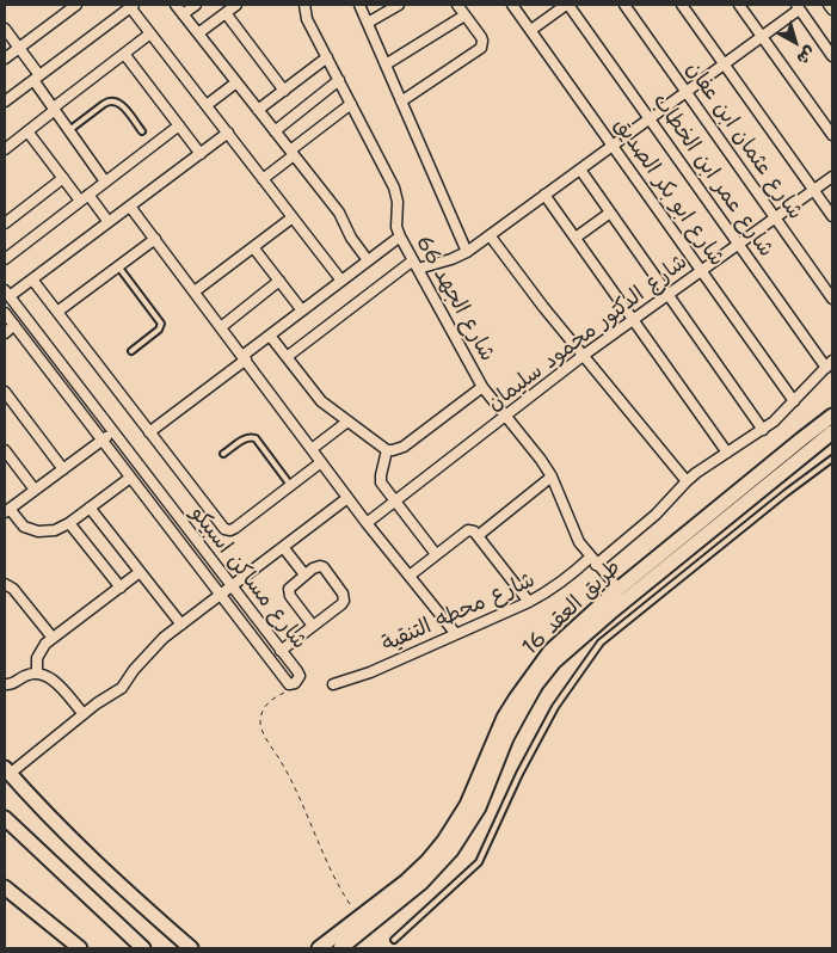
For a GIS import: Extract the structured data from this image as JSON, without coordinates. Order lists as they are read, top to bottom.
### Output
{
  "streets": {
    "street": [
      "شارع عثمان ابن عفان",
      "شارع عمر ابن الخطاب",
      "شارع ابو بكر الصديق",
      "شارع الجهد 66",
      "شارع الدكتور محمود سليمان",
      "شارع مساكن اسبيكو",
      "طريق العقد 16",
      "شارع محطه التنقية"
    ]
  },
  "crossings": [
    ["شارع عثمان ابن عفان", "شارع الدكتور محمود سليمان"],
    ["شارع عمر ابن الخطاب", "شارع الدكتور محمود سليمان"],
    ["شارع عمر ابن الخطاب", "شارع محطه التنقية"],
    ["شارع ابو بكر الصديق", "شارع الدكتور محمود سليمان"],
    ["شارع ابو بكر الصديق", "شارع محطه التنقية"],
    ["شارع الجهد 66", "شارع الدكتور محمود سليمان"],
    ["شارع الجهد 66", "طريق العقد 16"],
    ["شارع الجهد 66", "شارع محطه التنقية"]
  ],
  "north": "bottom right"
}
